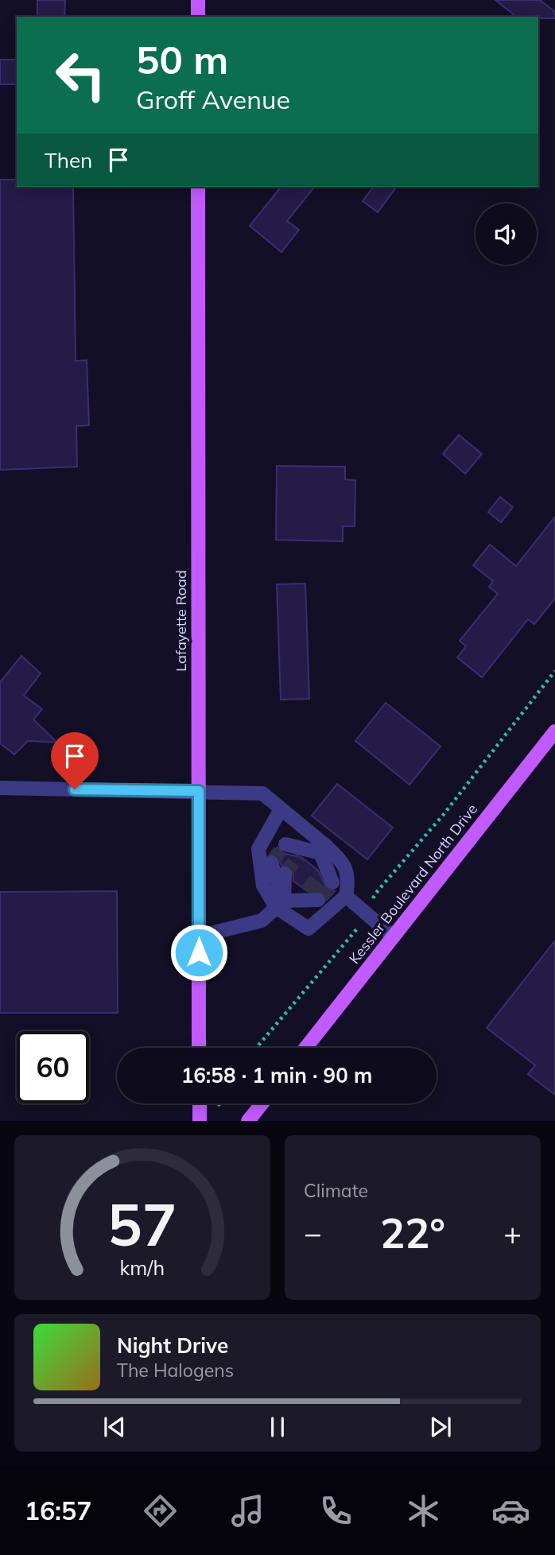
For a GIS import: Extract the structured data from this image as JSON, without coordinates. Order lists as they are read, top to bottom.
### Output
{
  "streets": {
    "main road": ["Lafayette Road", "Kessler Boulevard North Drive"]
  },
  "page": {
    "turn": ["50 m", "Groff Avenue"],
    "then": "Then",
    "limit": "60",
    "trip": "16:58 · 1 min · 90 m",
    "tile": "Climate",
    "heat": ["−", "22°", "+"],
    "song": ["Night Drive", "The Halogens"],
    "tabs": "16:57",
    "gauge": ["57", "km/h"]
  }
}
